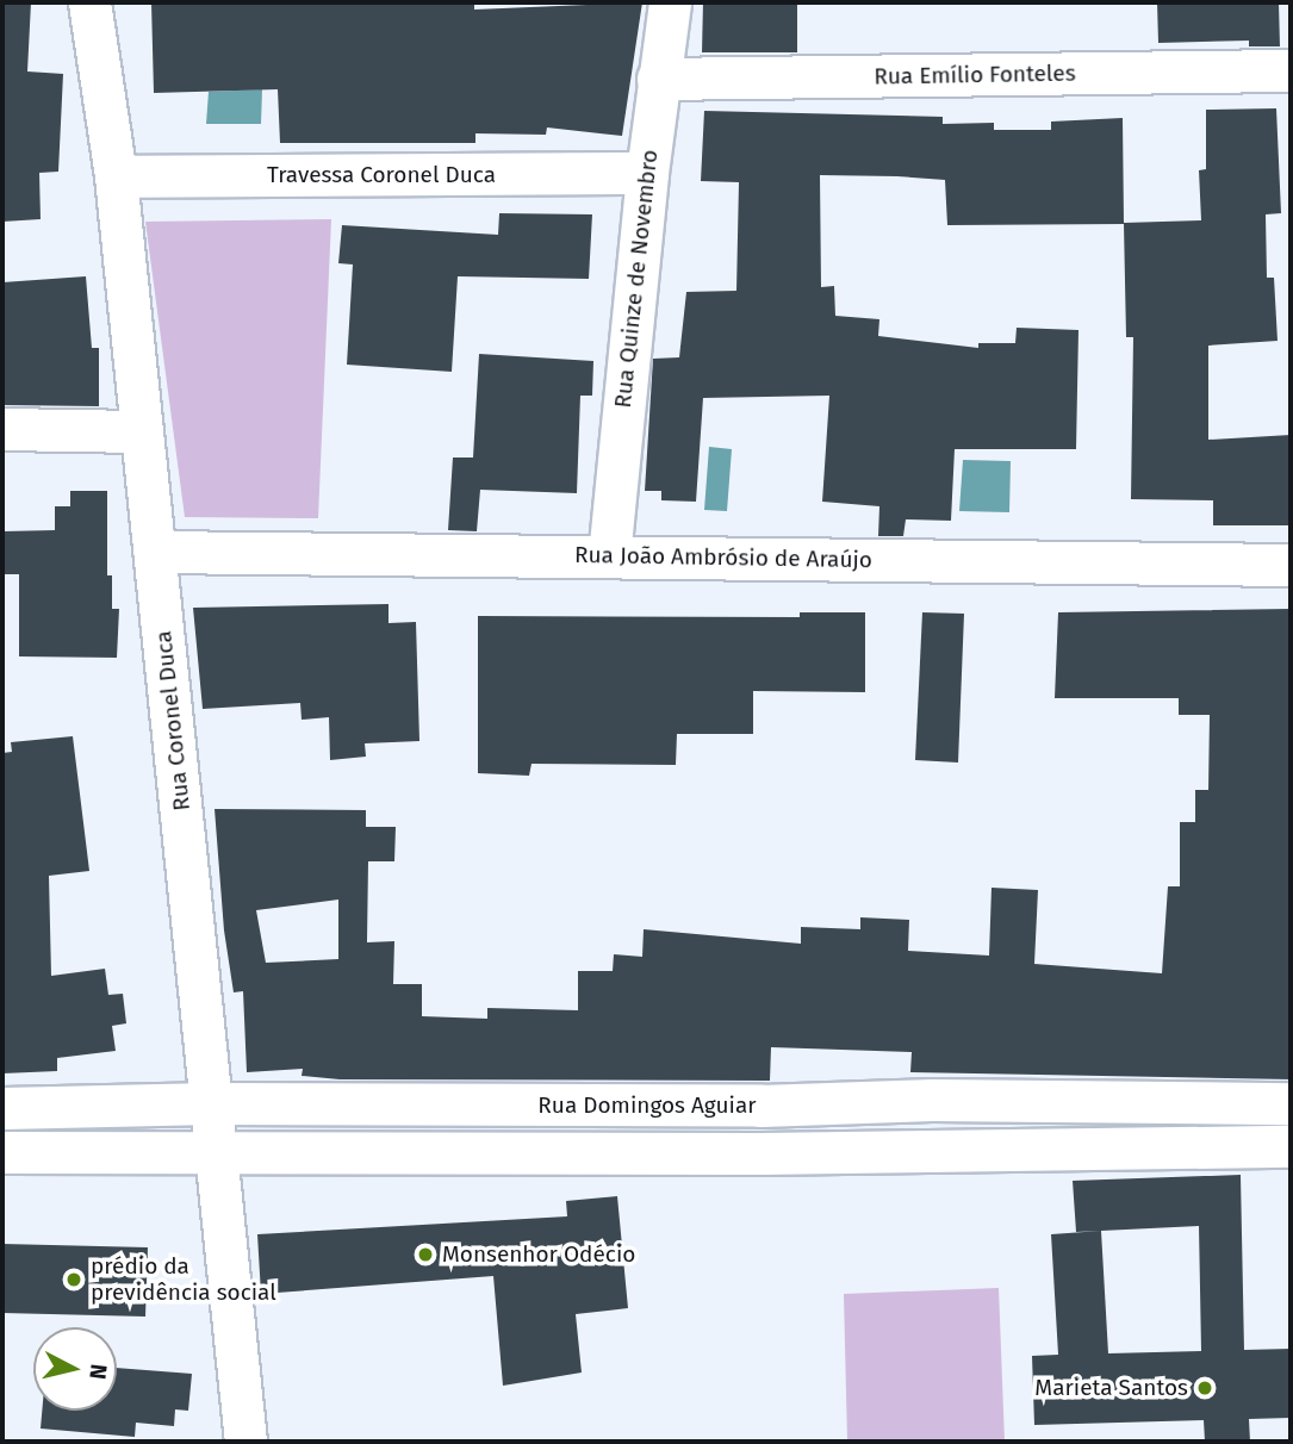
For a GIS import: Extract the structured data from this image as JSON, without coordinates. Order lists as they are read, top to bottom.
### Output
{
  "streets": {
    "street": [
      "Rua Emílio Fonteles",
      "Travessa Coronel Duca",
      "Rua Quinze de Novembro",
      "Rua João Ambrósio de Araújo",
      "Rua Coronel Duca",
      "Rua Domingos Aguiar"
    ]
  },
  "crossings": [
    ["Rua Emílio Fonteles", "Rua Quinze de Novembro"],
    ["Travessa Coronel Duca", "Rua Quinze de Novembro"],
    ["Travessa Coronel Duca", "Rua Coronel Duca"],
    ["Rua Quinze de Novembro", "Rua João Ambrósio de Araújo"],
    ["Rua João Ambrósio de Araújo", "Rua Coronel Duca"],
    ["Rua Coronel Duca", "Rua Domingos Aguiar"]
  ],
  "places": ["Monsenhor Odécio", "prédio da previdência social", "Marieta Santos"],
  "north": "right"
}
